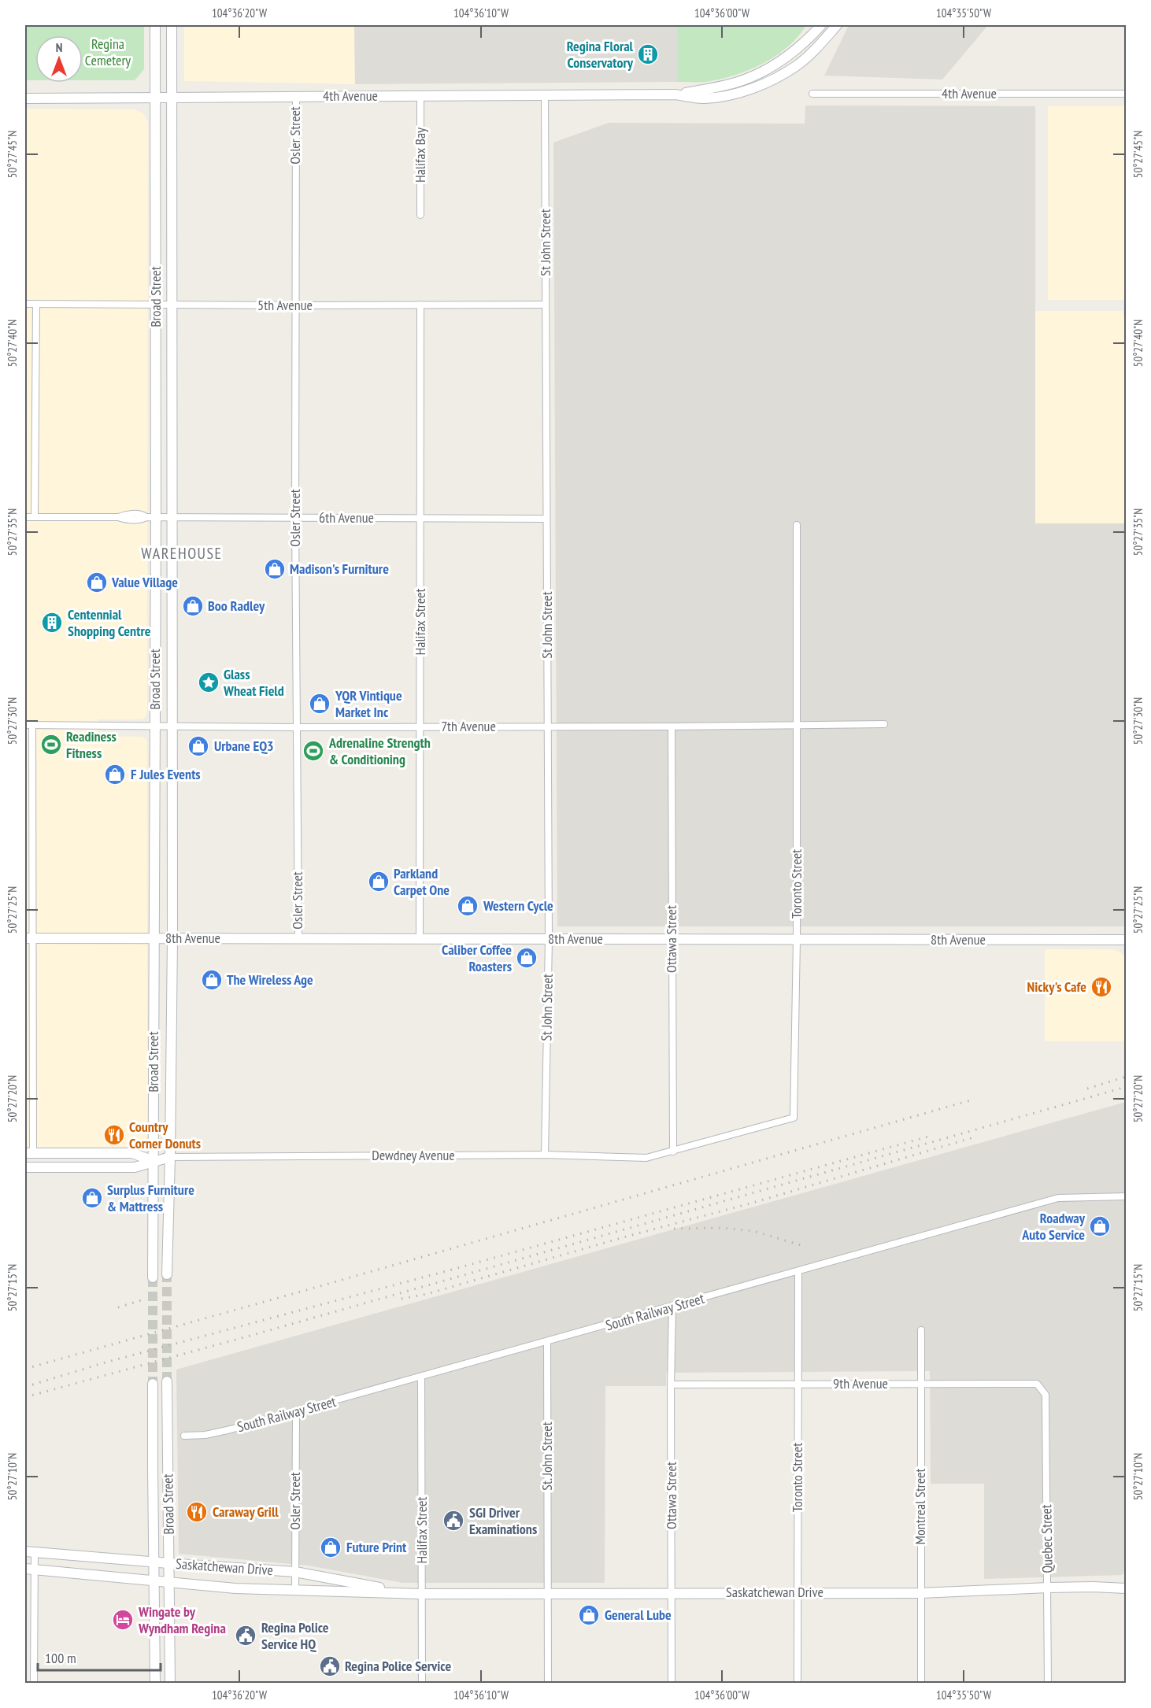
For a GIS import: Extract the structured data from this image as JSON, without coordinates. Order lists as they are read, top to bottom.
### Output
{
  "streets": {
    "main road": [
      "4th Avenue",
      "Broad Street",
      "8th Avenue",
      "Dewdney Avenue",
      "Saskatchewan Drive"
    ],
    "street": [
      "Osler Street",
      "Halifax Bay",
      "St John Street",
      "5th Avenue",
      "6th Avenue",
      "Halifax Street",
      "7th Avenue",
      "Toronto Street",
      "Ottawa Street",
      "South Railway Street",
      "9th Avenue",
      "St. John Street",
      "Montreal Street",
      "Quebec Street"
    ]
  },
  "crossings": [
    ["4th Avenue", "Osler Street"],
    ["4th Avenue", "Halifax Bay"],
    ["4th Avenue", "St John Street"],
    ["4th Avenue", "Broad Street"],
    ["Osler Street", "5th Avenue"],
    ["Osler Street", "6th Avenue"],
    ["Osler Street", "7th Avenue"],
    ["Osler Street", "8th Avenue"],
    ["Osler Street", "South Railway Street"],
    ["Osler Street", "Saskatchewan Drive"],
    ["St John Street", "5th Avenue"],
    ["St John Street", "6th Avenue"],
    ["St John Street", "7th Avenue"],
    ["St John Street", "8th Avenue"],
    ["St John Street", "Dewdney Avenue"],
    ["Broad Street", "5th Avenue"],
    ["Broad Street", "6th Avenue"],
    ["Broad Street", "7th Avenue"],
    ["Broad Street", "8th Avenue"],
    ["Broad Street", "Dewdney Avenue"],
    ["Broad Street", "Saskatchewan Drive"],
    ["5th Avenue", "Halifax Street"],
    ["6th Avenue", "Halifax Street"],
    ["Halifax Street", "7th Avenue"],
    ["Halifax Street", "8th Avenue"],
    ["Halifax Street", "South Railway Street"],
    ["Halifax Street", "Saskatchewan Drive"],
    ["7th Avenue", "Toronto Street"],
    ["7th Avenue", "Ottawa Street"],
    ["Toronto Street", "8th Avenue"],
    ["Toronto Street", "Ottawa Street"],
    ["Toronto Street", "Dewdney Avenue"],
    ["Toronto Street", "South Railway Street"],
    ["Toronto Street", "9th Avenue"],
    ["Toronto Street", "Saskatchewan Drive"],
    ["8th Avenue", "Ottawa Street"],
    ["Ottawa Street", "Dewdney Avenue"],
    ["Ottawa Street", "South Railway Street"],
    ["Ottawa Street", "9th Avenue"],
    ["Ottawa Street", "Saskatchewan Drive"],
    ["South Railway Street", "St. John Street"],
    ["9th Avenue", "Montreal Street"],
    ["9th Avenue", "Quebec Street"],
    ["St. John Street", "Saskatchewan Drive"],
    ["Montreal Street", "Saskatchewan Drive"],
    ["Quebec Street", "Saskatchewan Drive"]
  ],
  "districts": ["WAREHOUSE"],
  "parks": ["Regina Cemetery"],
  "places": {
    "building": ["Regina Floral Conservatory", "Centennial Shopping Centre"],
    "shop": [
      "Madison's Furniture",
      "Value Village",
      "Boo Radley",
      "YQR Vintique Market Inc",
      "Urbane EQ3",
      "F Jules Events",
      "Parkland Carpet One",
      "Western Cycle",
      "Caliber Coffee Roasters",
      "The Wireless Age",
      "Surplus Furniture & Mattress",
      "Roadway Auto Service",
      "Future Print",
      "General Lube"
    ],
    "place": ["Glass Wheat Field"],
    "sports": ["Readiness Fitness", "Adrenaline Strength & Conditioning"],
    "restaurant": ["Nicky's Cafe", "Country Corner Donuts", "Caraway Grill"],
    "public building": ["SGI Driver Examinations", "Regina Police Service HQ", "Regina Police Service"],
    "hotel": ["Wingate by Wyndham Regina"]
  },
  "scale_bar": "100 m",
  "north": "top",
  "coordinates": [
    "104°36'20\"W",
    "104°36'10\"W",
    "104°36'00\"W",
    "104°35'50\"W",
    "50°27'45\"N",
    "50°27'40\"N",
    "50°27'35\"N",
    "50°27'30\"N",
    "50°27'25\"N",
    "50°27'20\"N",
    "50°27'15\"N",
    "50°27'10\"N"
  ]
}
